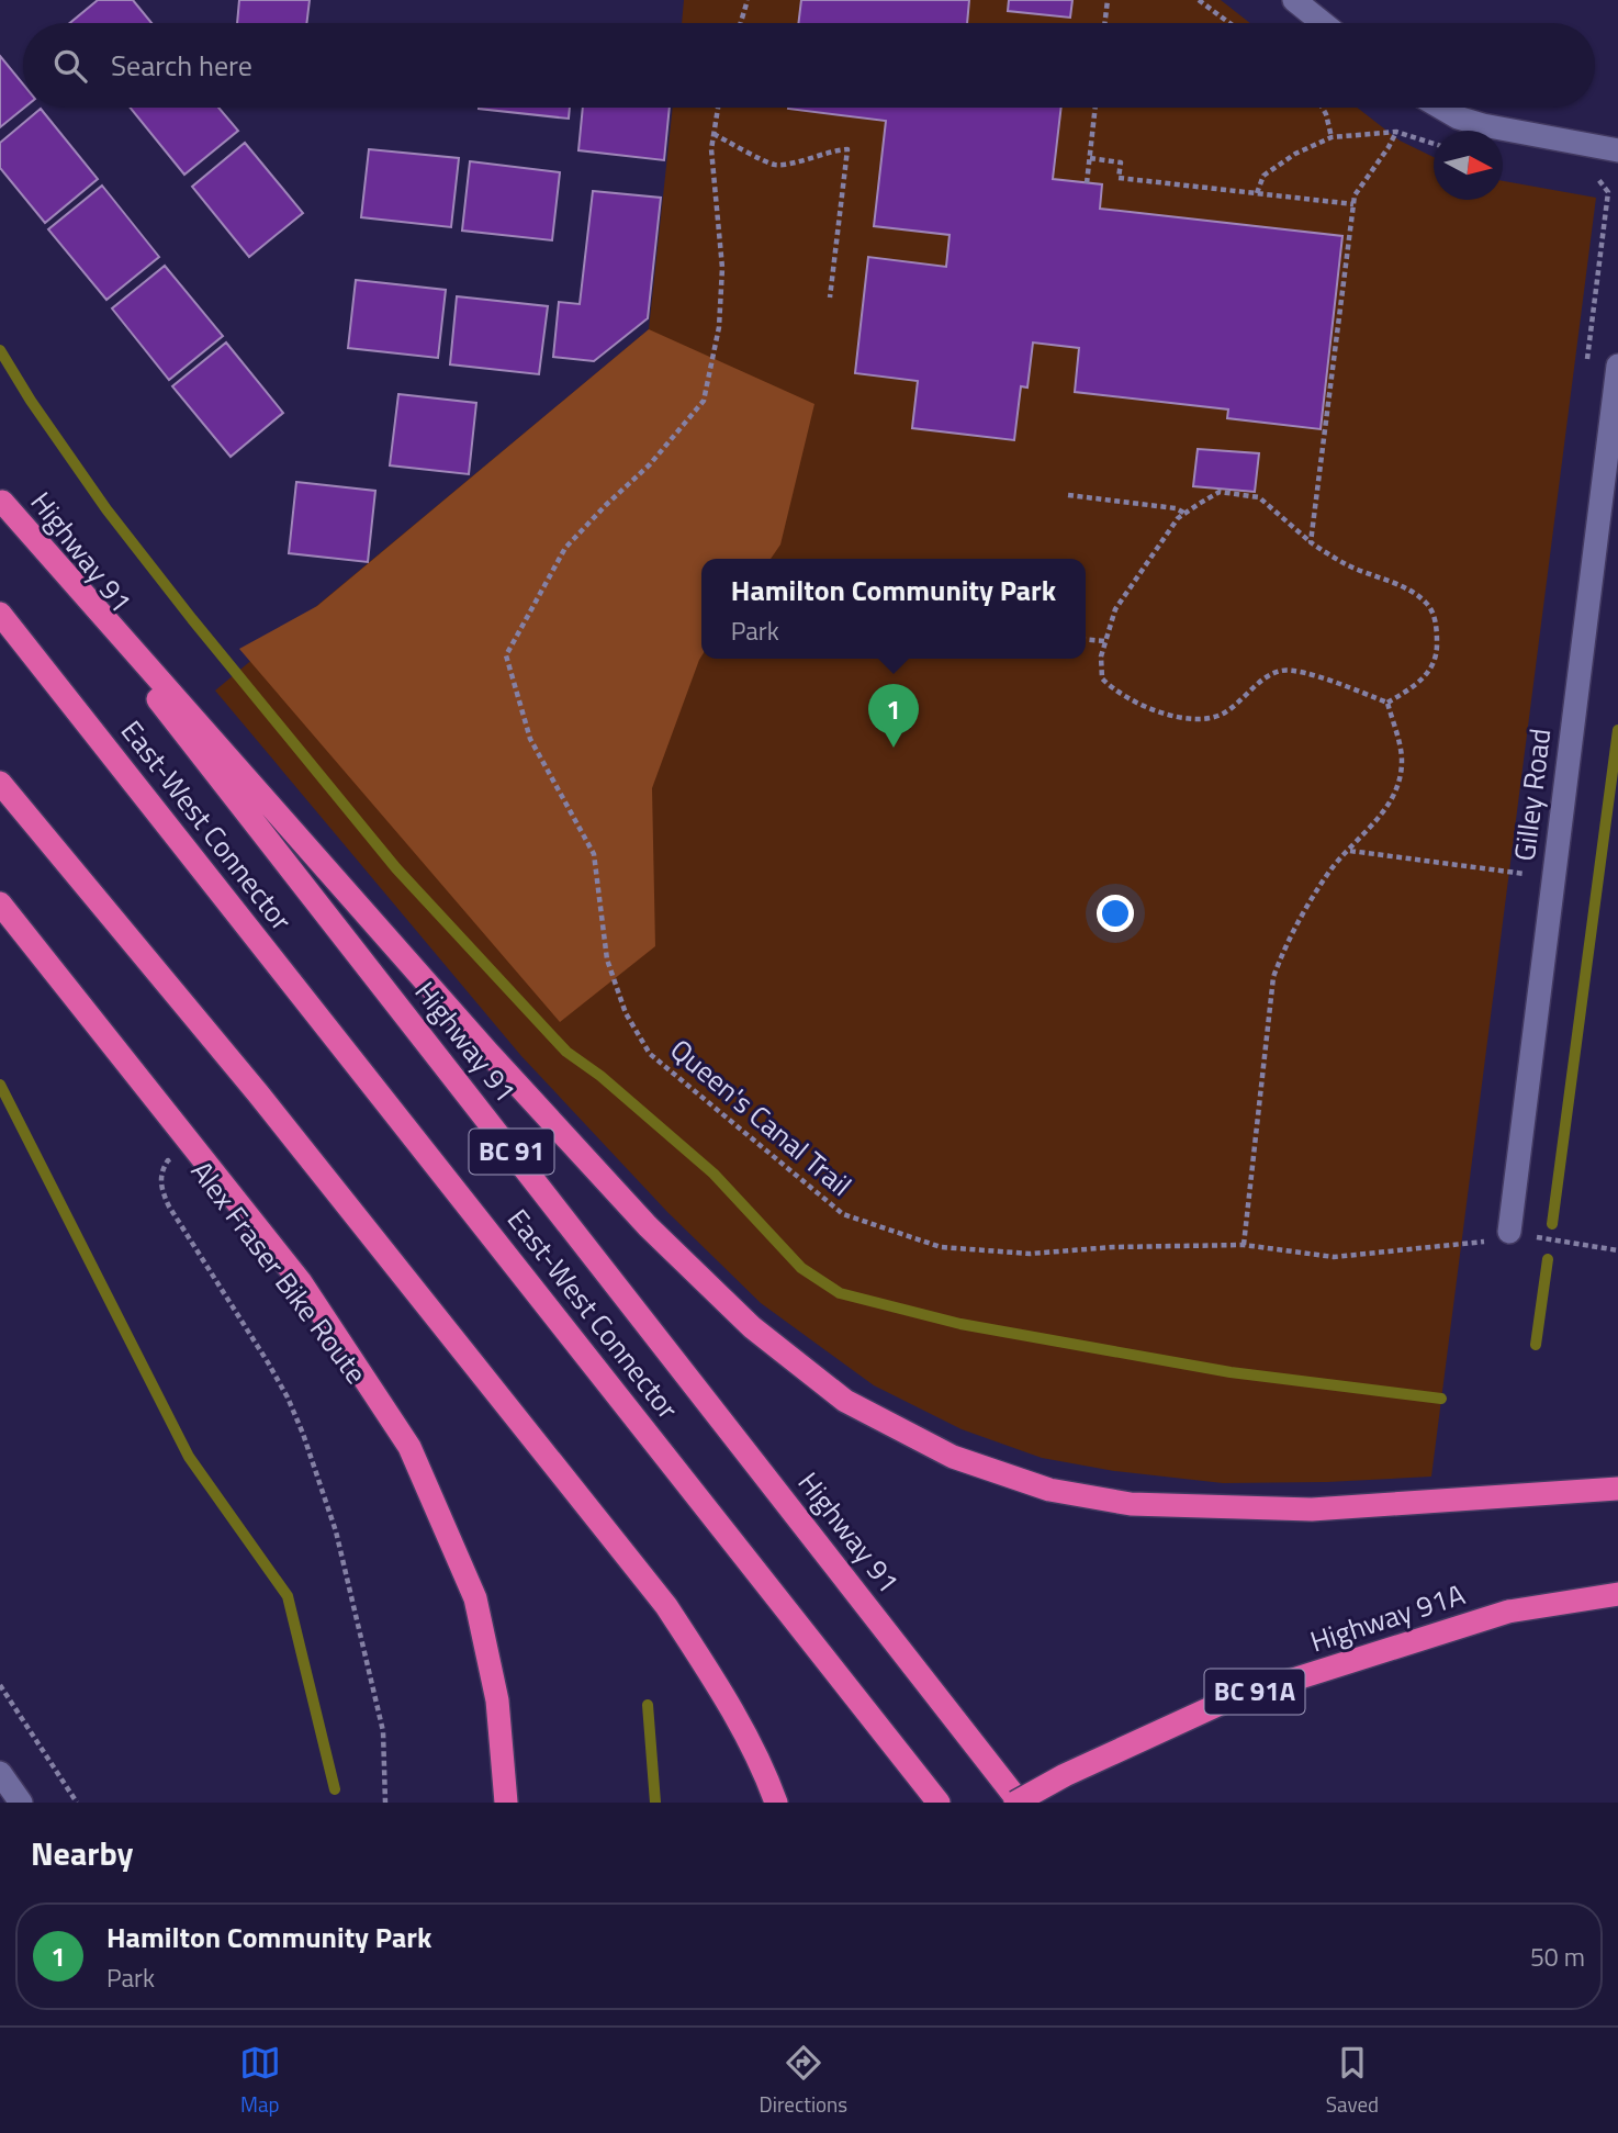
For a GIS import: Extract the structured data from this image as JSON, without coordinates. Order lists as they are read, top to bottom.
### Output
{
  "streets": {
    "highway": [
      "Highway 91",
      "East-West Connector",
      "BC 91",
      "Highway 91A",
      "BC 91A"
    ],
    "street": ["Gilley Road"],
    "path": ["Queen's Canal Trail", "Alex Fraser Bike Route"]
  },
  "crossings": [
    ["Highway 91", "Highway 91A"],
    ["Gilley Road", "Queen's Canal Trail"]
  ],
  "north": "right",
  "page": {
    "search": "Search here",
    "popup": ["Hamilton Community Park", "Park"],
    "pins": "1",
    "heading": "Nearby",
    "list": [
      {
        "mark": "1",
        "name": "Hamilton Community Park",
        "note": "Park",
        "value": "50 m"
      }
    ],
    "nav": ["Map", "Directions", "Saved"]
  }
}
